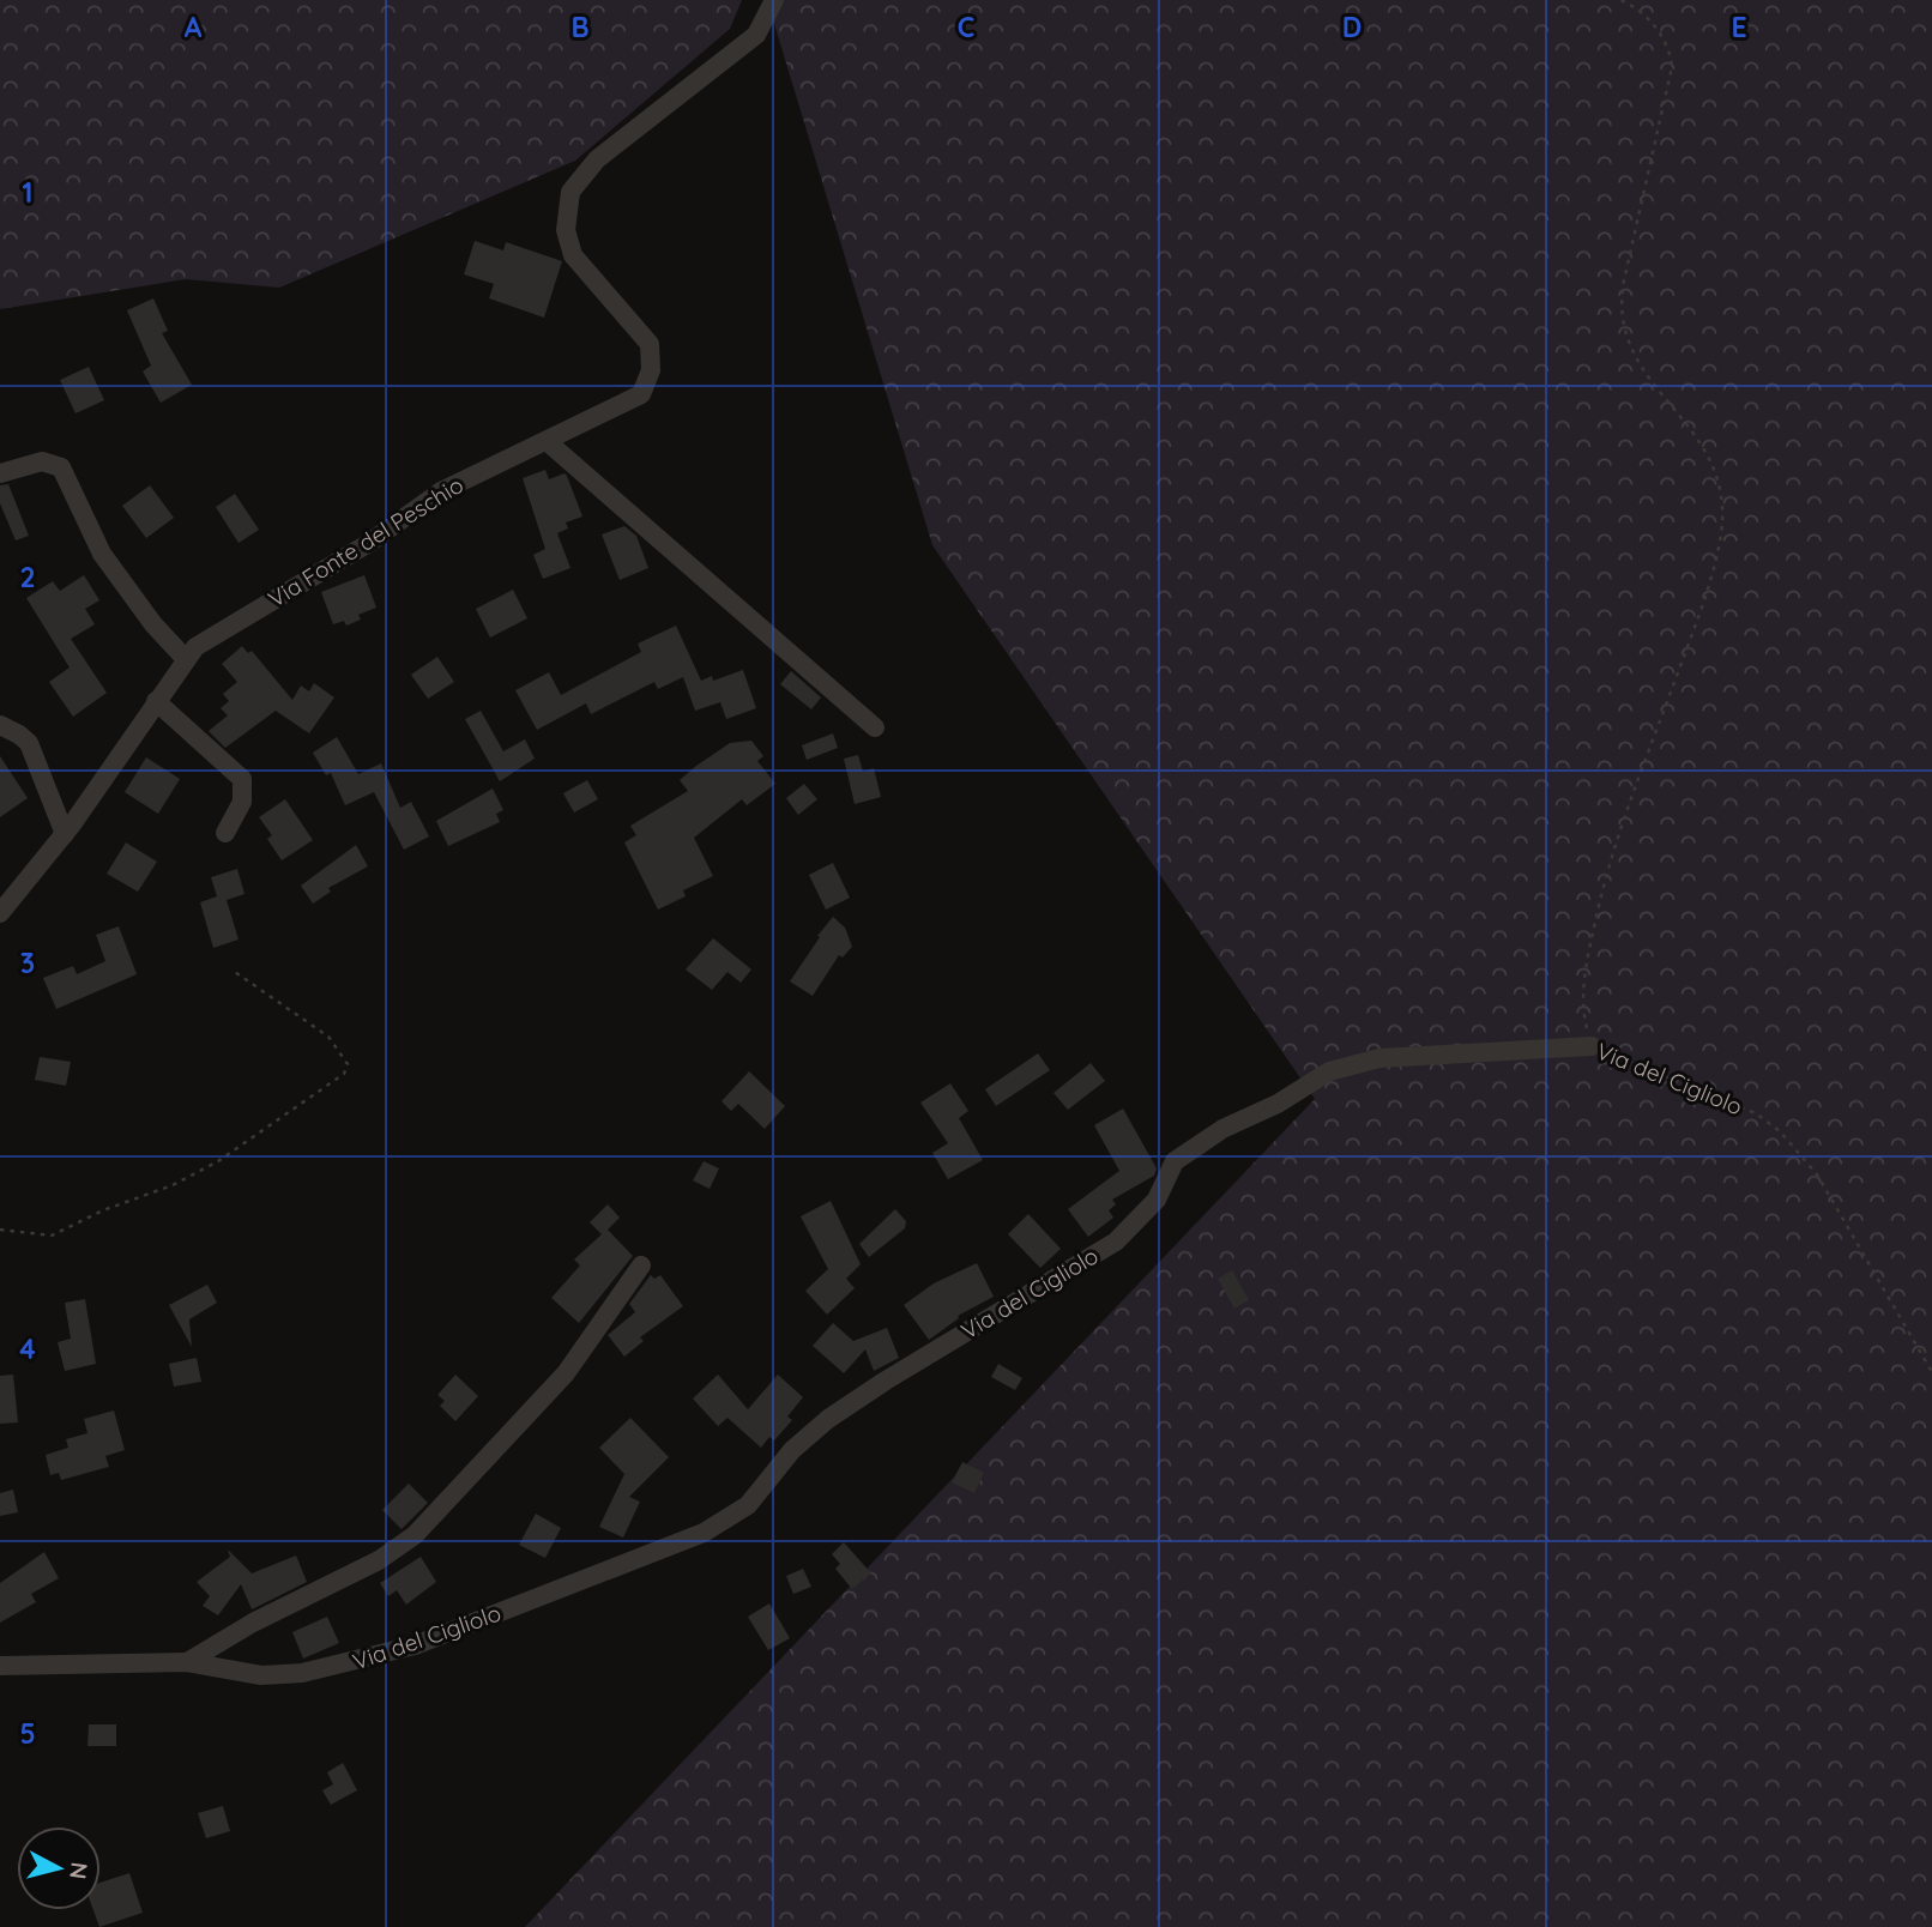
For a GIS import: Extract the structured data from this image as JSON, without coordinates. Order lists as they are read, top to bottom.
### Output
{
  "streets": {
    "street": ["Via Fonte del Peschio", "Via del Cigliolo"]
  },
  "north": "right",
  "grid": {
    "columns": [
      "A",
      "B",
      "C",
      "D",
      "E"
    ],
    "rows": [
      "1",
      "2",
      "3",
      "4",
      "5"
    ]
  }
}
